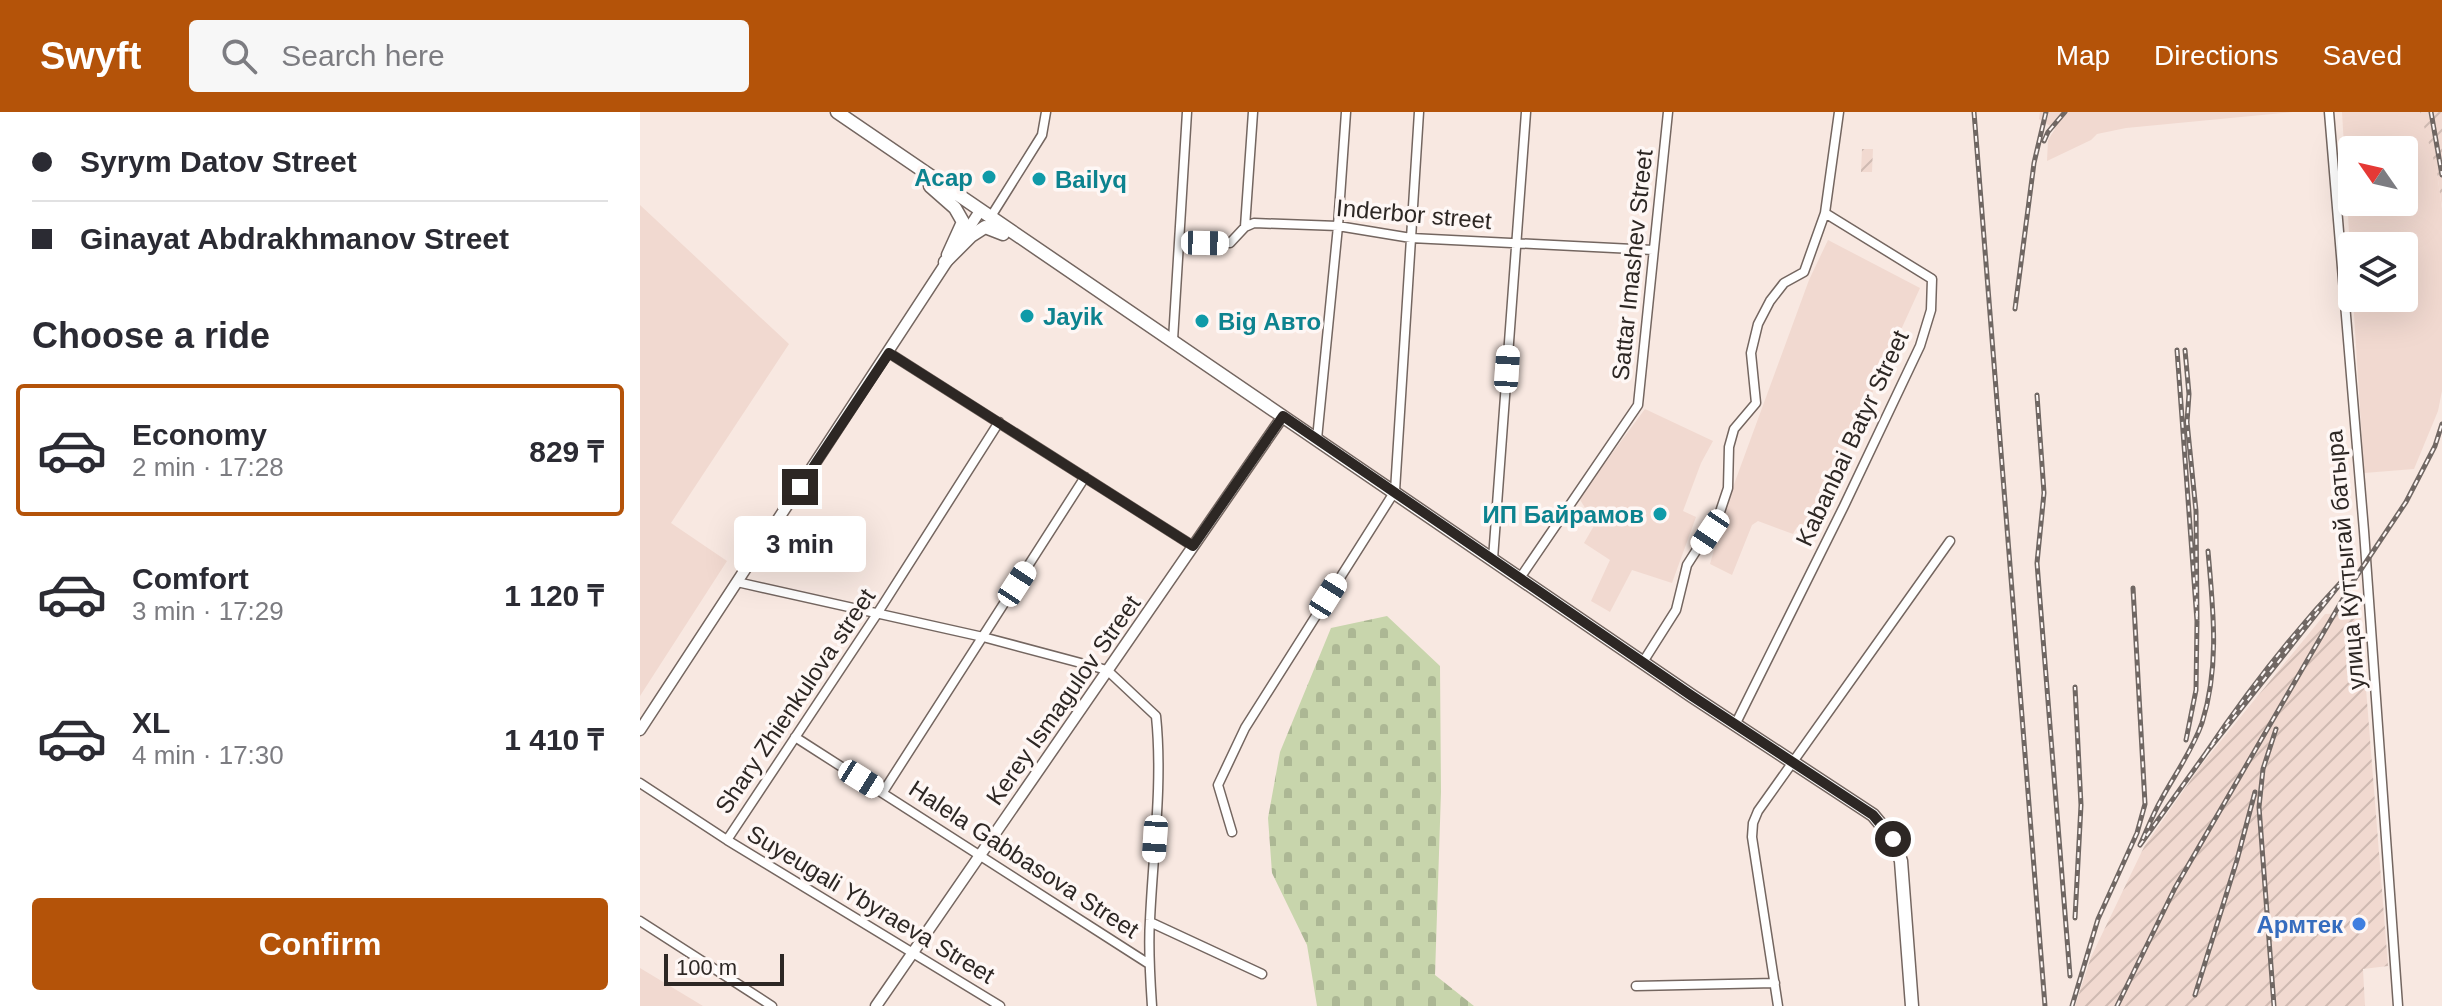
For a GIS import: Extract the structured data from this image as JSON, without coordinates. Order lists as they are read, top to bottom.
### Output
{
  "streets": {
    "street": [
      "Inderbor street",
      "Sattar Imashev Street",
      "Kabanbai Batyr Street",
      "улица Куттыгай батыра",
      "Kerey Ismagulov Street",
      "Shary Zhienkulova street",
      "Halela Gabbasova Street",
      "Suyeugali Ybyraeva Street"
    ]
  },
  "crossings": [
    ["Inderbor street", "Sattar Imashev Street"],
    ["Kerey Ismagulov Street", "Halela Gabbasova Street"],
    ["Kerey Ismagulov Street", "Suyeugali Ybyraeva Street"],
    ["Shary Zhienkulova street", "Halela Gabbasova Street"],
    ["Shary Zhienkulova street", "Suyeugali Ybyraeva Street"]
  ],
  "places": [
    "Асар",
    "Bailyq",
    "Jayik",
    "Big Авто",
    "ИП Байрамов",
    "Армтек"
  ],
  "scale_bar": "100 m",
  "north": "top left",
  "page": {
    "header": "Swyft",
    "search": "Search here",
    "nav": ["Map", "Directions", "Saved"],
    "banner": ["Syrym Datov Street", "Ginayat Abdrakhmanov Street"],
    "heading": "Choose a ride",
    "list": [
      {
        "name": "Economy",
        "note": "2 min · 17:28",
        "value": "829 ₸"
      },
      {
        "name": "Comfort",
        "note": "3 min · 17:29",
        "value": "1 120 ₸"
      },
      {
        "name": "XL",
        "note": "4 min · 17:30",
        "value": "1 410 ₸"
      }
    ],
    "bubble": "3 min",
    "buttons": "Confirm",
    "scale": "100 m"
  }
}
